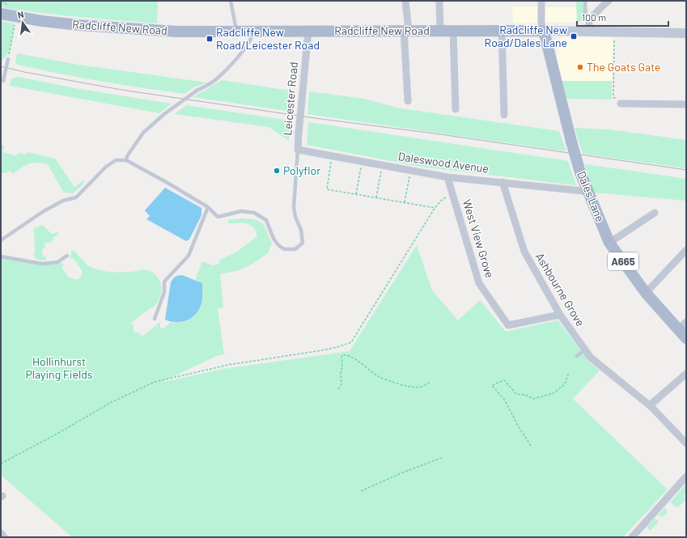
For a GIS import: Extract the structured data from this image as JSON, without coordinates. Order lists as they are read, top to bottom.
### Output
{
  "streets": {
    "main road": ["Radcliffe New Road", "Dales Lane", "A665"],
    "street": [
      "Leicester Road",
      "Daleswood Avenue",
      "West View Grove",
      "Ashbourne Grove"
    ]
  },
  "crossings": [
    ["Radcliffe New Road", "Leicester Road"],
    ["Radcliffe New Road", "Dales Lane"],
    ["Leicester Road", "Daleswood Avenue"],
    ["Daleswood Avenue", "Dales Lane"],
    ["Daleswood Avenue", "West View Grove"],
    ["Daleswood Avenue", "Ashbourne Grove"],
    ["West View Grove", "Ashbourne Grove"]
  ],
  "parks": ["Hollinhurst Playing Fields"],
  "places": {
    "transit": ["Radcliffe New Road/Dales Lane", "Radcliffe New Road/Leicester Road"],
    "other": ["The Goats Gate", "Polyflor"]
  },
  "scale_bar": "100 m",
  "north": "top"
}
